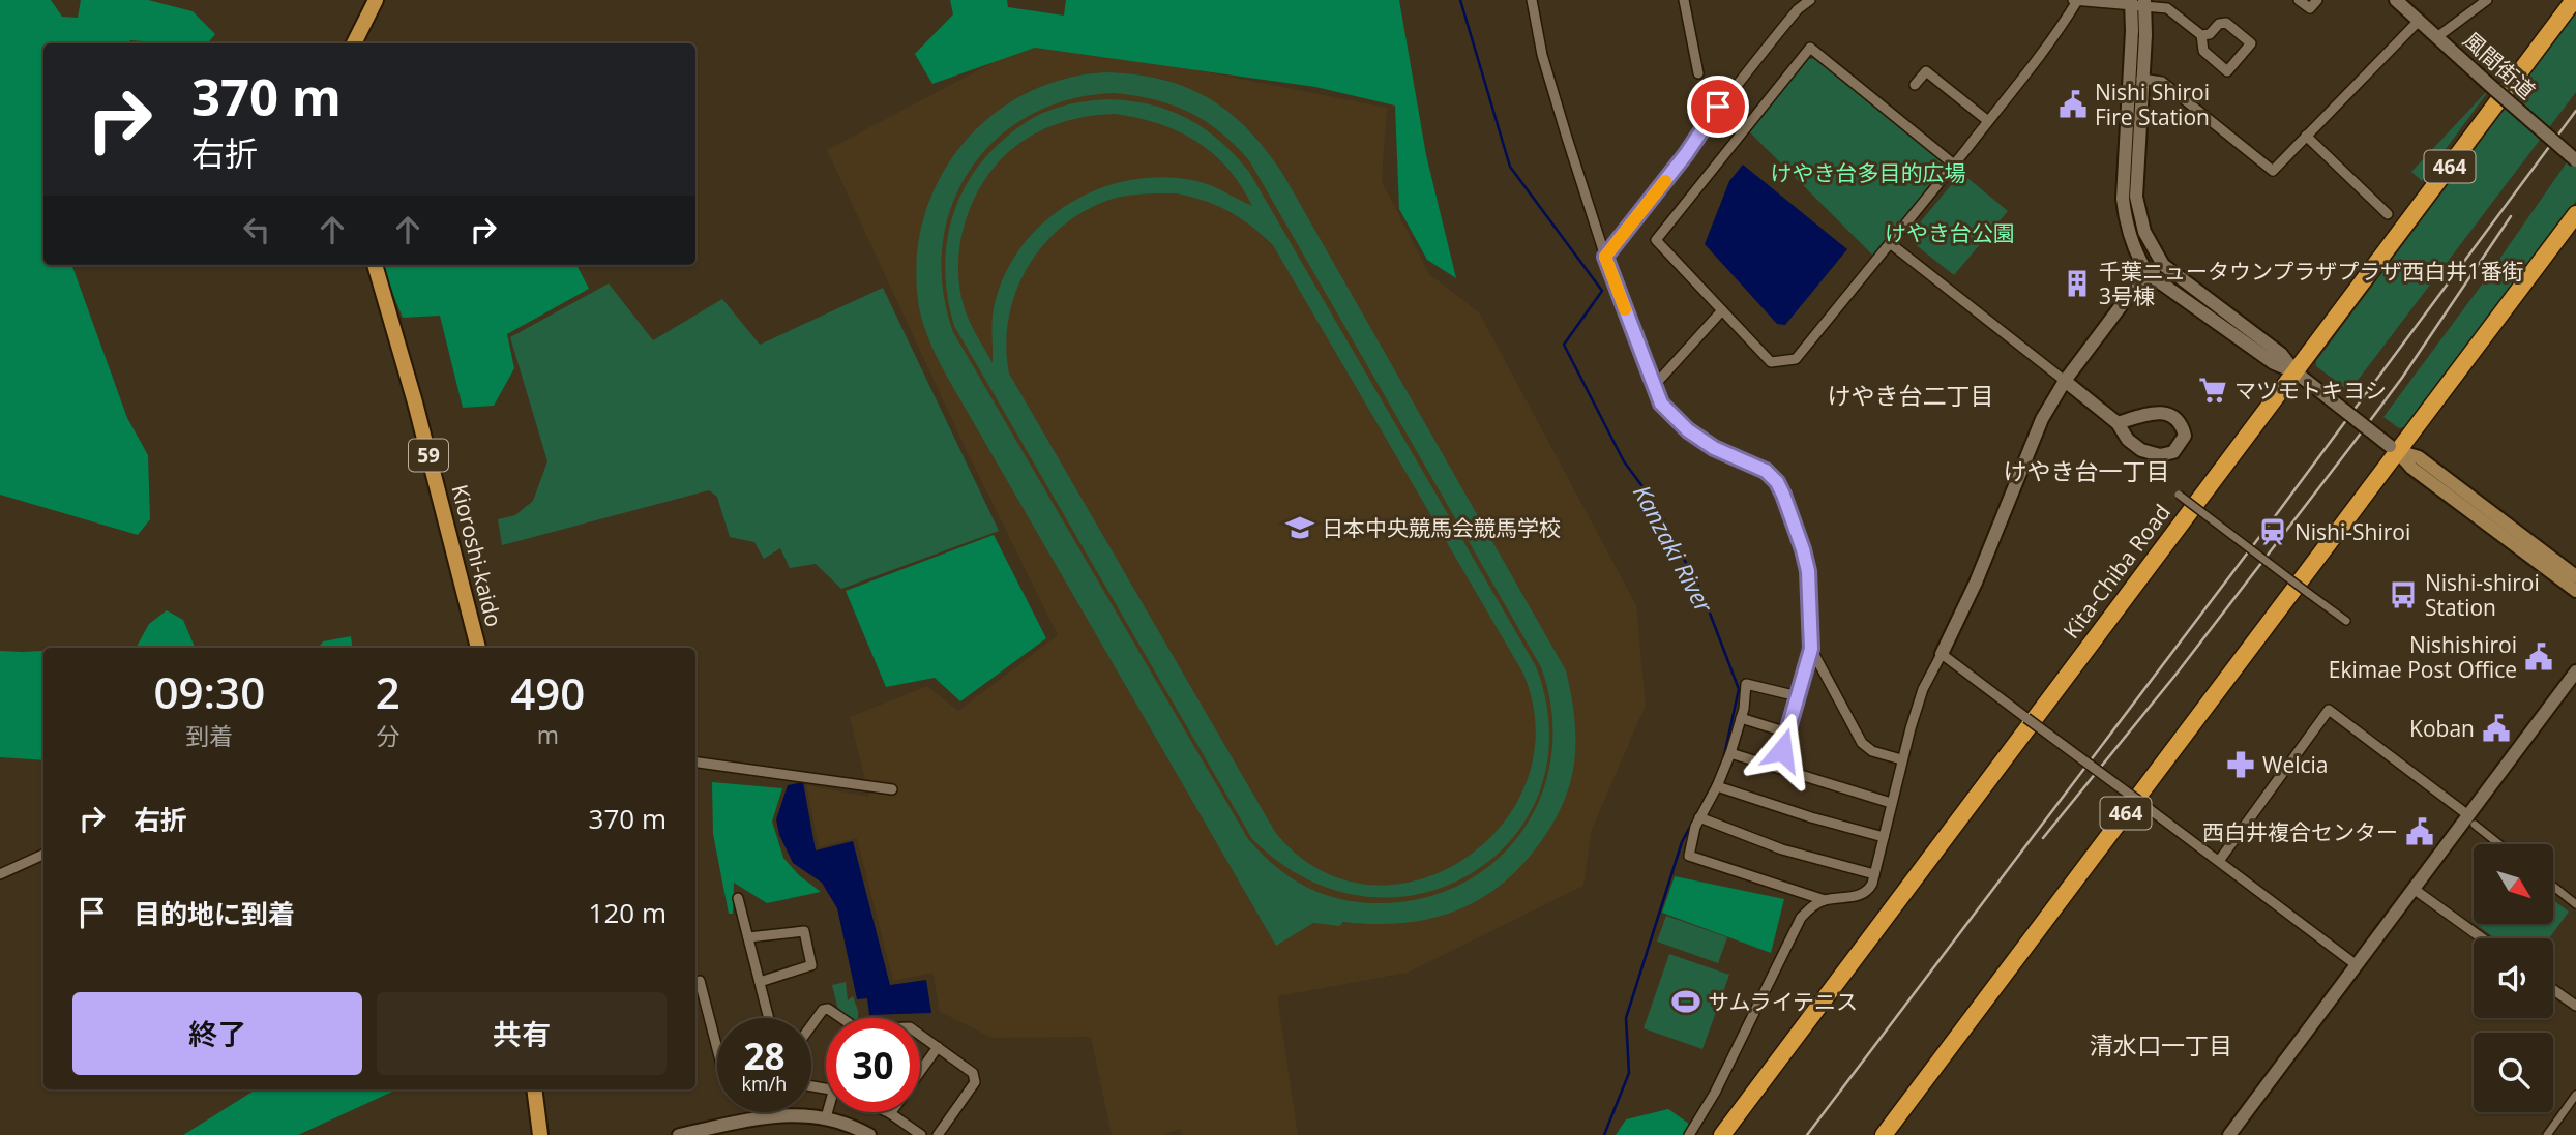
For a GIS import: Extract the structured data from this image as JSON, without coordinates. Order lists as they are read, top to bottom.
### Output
{
  "streets": {
    "highway": ["464", "Kita-Chiba Road"],
    "main road": ["59", "Kioroshi-kaido"],
    "street": ["風間街道"]
  },
  "districts": ["けやき台二丁目", "けやき台一丁目", "清水口一丁目"],
  "water": ["Kanzaki River"],
  "parks": ["けやき台多目的広場", "けやき台公園"],
  "places": {
    "public building": [
      "Nishi Shiroi Fire Station",
      "Nishishiroi Ekimae Post Office",
      "Koban",
      "西白井複合センター"
    ],
    "building": ["千葉ニュータウンプラザプラザ西白井1番街 3号棟"],
    "supermarket": ["マツモトキヨシ"],
    "school or university": ["日本中央競馬会競馬学校"],
    "station": ["Nishi-Shiroi"],
    "bus stop": ["Nishi-shiroi Station"],
    "pharmacy": ["Welcia"],
    "sports": ["サムライテニス"]
  },
  "north": "bottom right",
  "page": {
    "turn": ["370 m", "右折"],
    "eta": [
      "09:30",
      "到着",
      "2",
      "分",
      "490",
      "m"
    ],
    "list": [
      {
        "name": "右折",
        "value": "370 m"
      },
      {
        "name": "目的地に到着",
        "value": "120 m"
      }
    ],
    "buttons": ["終了", "共有"],
    "speed": "28 km/h",
    "limit": "30"
  }
}
